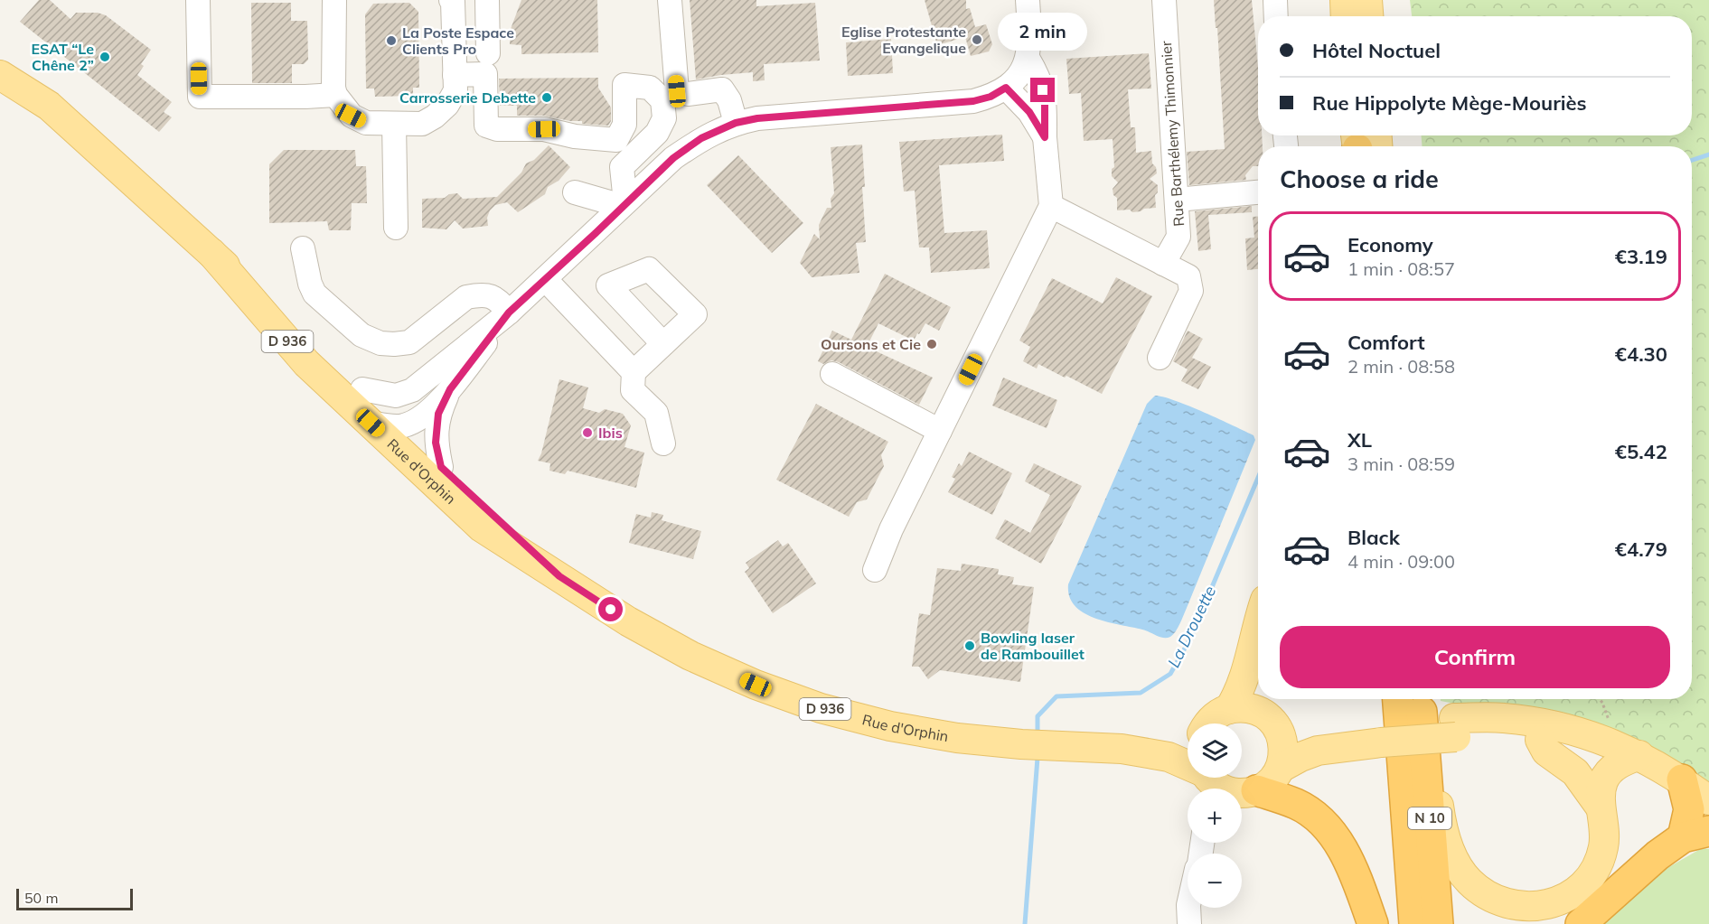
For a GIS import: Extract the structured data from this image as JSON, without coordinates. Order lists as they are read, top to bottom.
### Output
{
  "streets": {
    "highway": ["N 10"],
    "main road": ["D 936", "Rue d'Orphin"],
    "street": ["Rue Barthélemy Thimonnier"]
  },
  "water": ["La Drouette"],
  "places": [
    "Eglise Protestante Evangelique",
    "La Poste Espace Clients Pro",
    "ESAT “Le Chêne 2”",
    "Carrosserie Debette",
    "Oursons et Cie",
    "Ibis",
    "Bowling laser de Rambouillet"
  ],
  "scale_bar": "50 m",
  "page": {
    "bubble": "2 min",
    "banner": ["Hôtel Noctuel", "Rue Hippolyte Mège-Mouriès"],
    "heading": "Choose a ride",
    "list": [
      {
        "name": "Economy",
        "note": "1 min · 08:57",
        "value": "€3.19"
      },
      {
        "name": "Comfort",
        "note": "2 min · 08:58",
        "value": "€4.30"
      },
      {
        "name": "XL",
        "note": "3 min · 08:59",
        "value": "€5.42"
      },
      {
        "name": "Black",
        "note": "4 min · 09:00",
        "value": "€4.79"
      }
    ],
    "buttons": "Confirm",
    "map_buttons": ["+", "−"],
    "scale": "50 m"
  }
}
